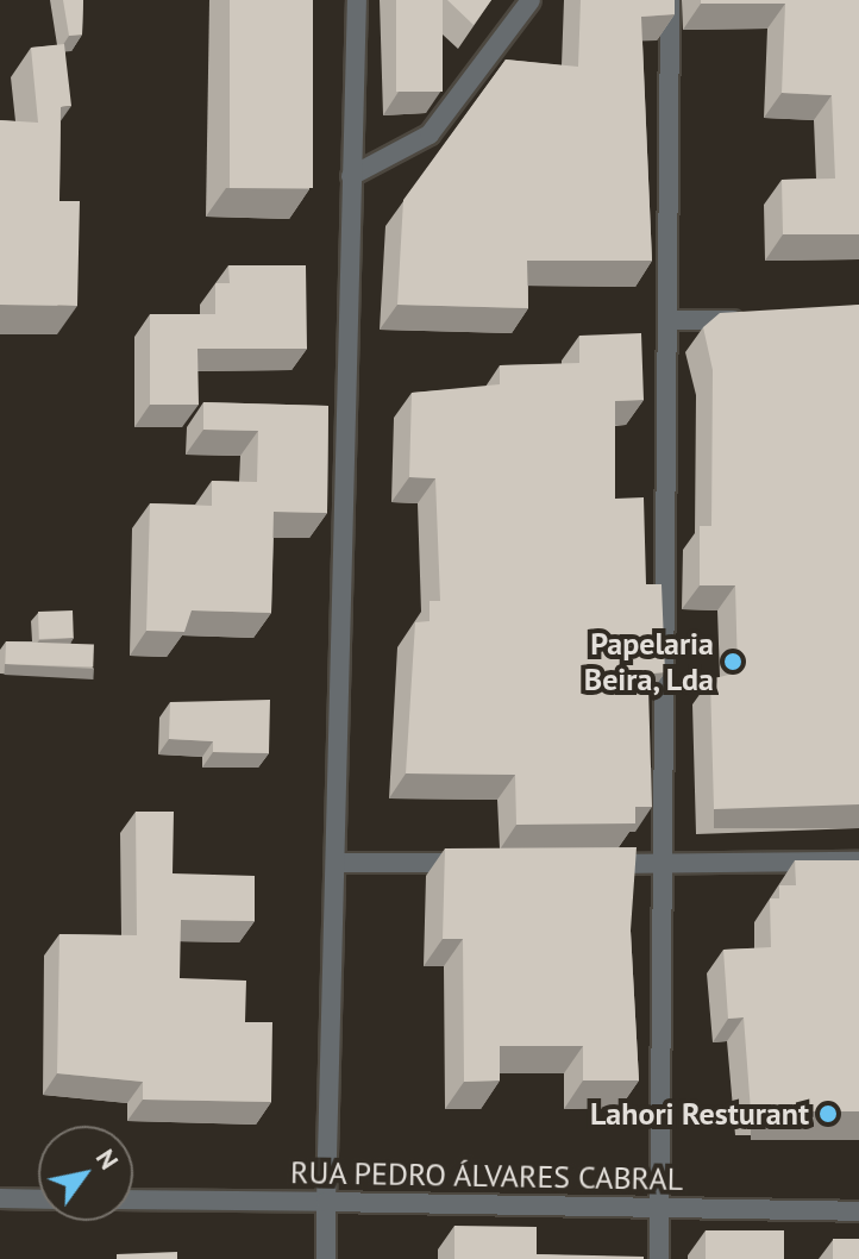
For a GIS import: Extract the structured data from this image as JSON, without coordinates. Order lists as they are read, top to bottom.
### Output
{
  "streets": {
    "street": ["RUA PEDRO ÁLVARES CABRAL"]
  },
  "places": ["Papelaria Beira, Lda", "Lahori Resturant"],
  "north": "top right"
}
